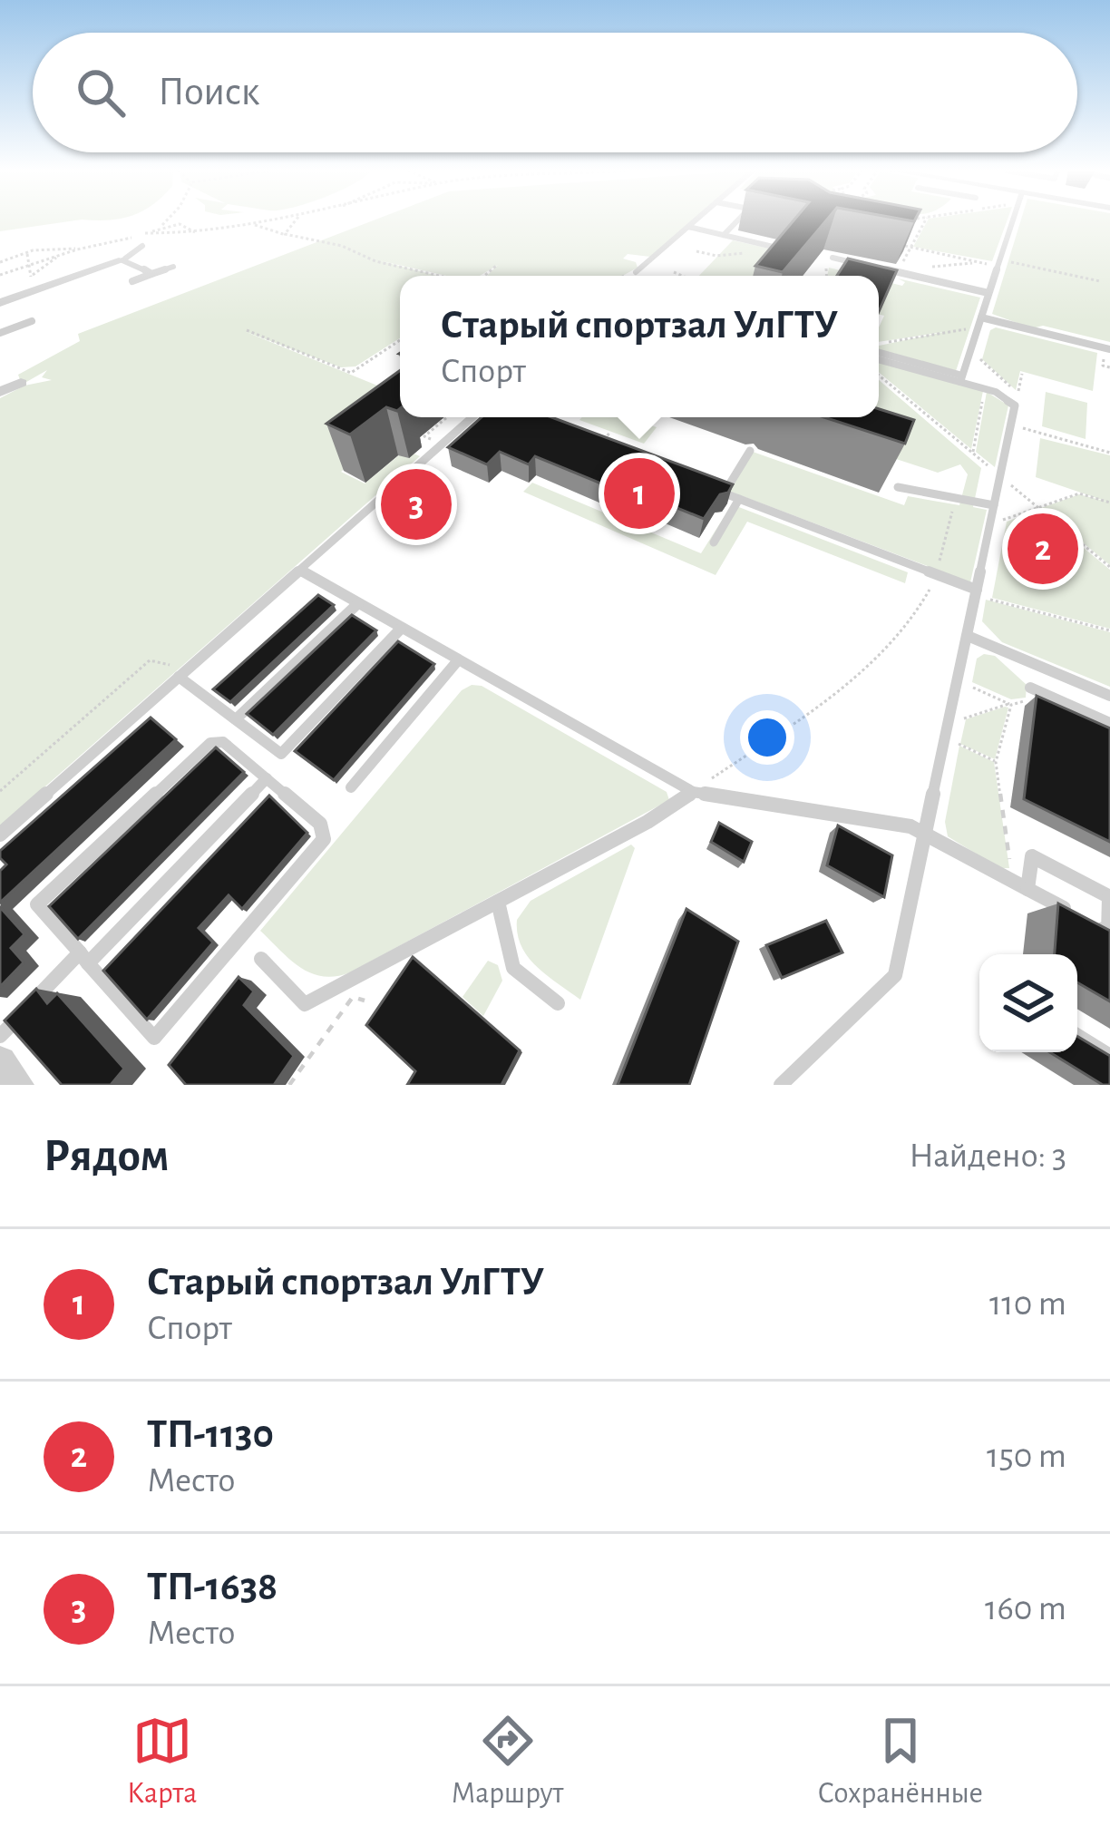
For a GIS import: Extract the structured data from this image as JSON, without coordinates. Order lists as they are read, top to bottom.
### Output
{
  "page": {
    "search": "Поиск",
    "popup": ["Старый спортзал УлГТУ", "Спорт"],
    "pins": ["1", "3", "2"],
    "heading": ["Рядом", "Найдено: 3"],
    "list": [
      {
        "mark": "1",
        "name": "Старый спортзал УлГТУ",
        "note": "Спорт",
        "value": "110 m"
      },
      {
        "mark": "2",
        "name": "ТП-1130",
        "note": "Место",
        "value": "150 m"
      },
      {
        "mark": "3",
        "name": "ТП-1638",
        "note": "Место",
        "value": "160 m"
      }
    ],
    "nav": ["Карта", "Маршрут", "Сохранённые"]
  }
}
